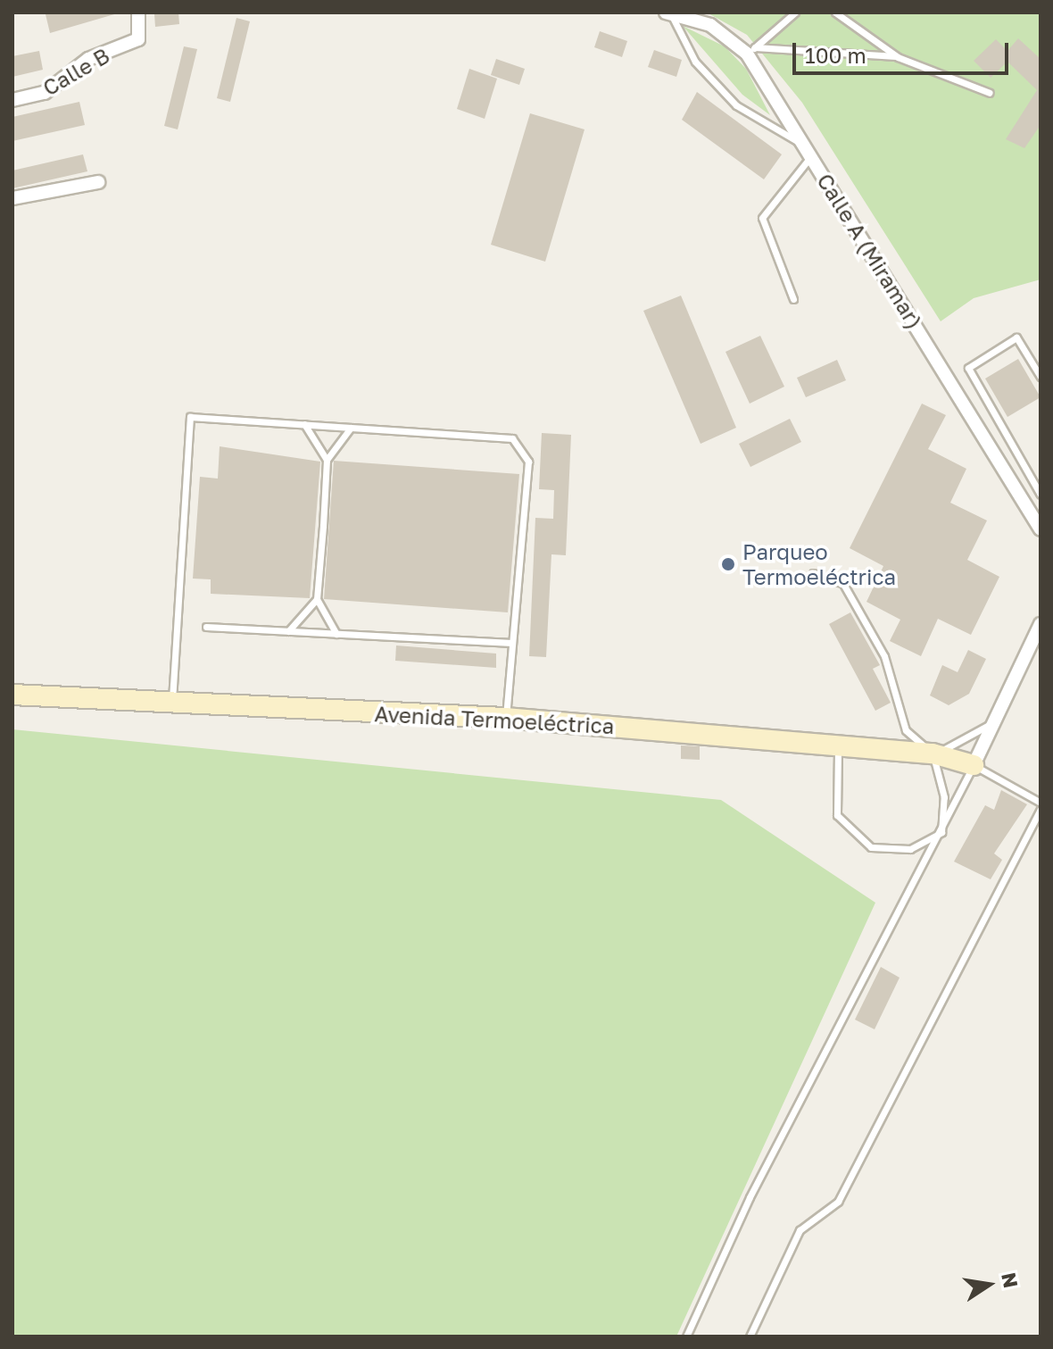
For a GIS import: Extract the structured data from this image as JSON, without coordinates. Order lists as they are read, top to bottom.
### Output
{
  "streets": {
    "main road": ["Avenida Termoeléctrica"],
    "street": ["Calle B", "Calle A (Miramar)"]
  },
  "places": ["Parqueo Termoeléctrica"],
  "scale_bar": "100 m",
  "north": "right"
}
